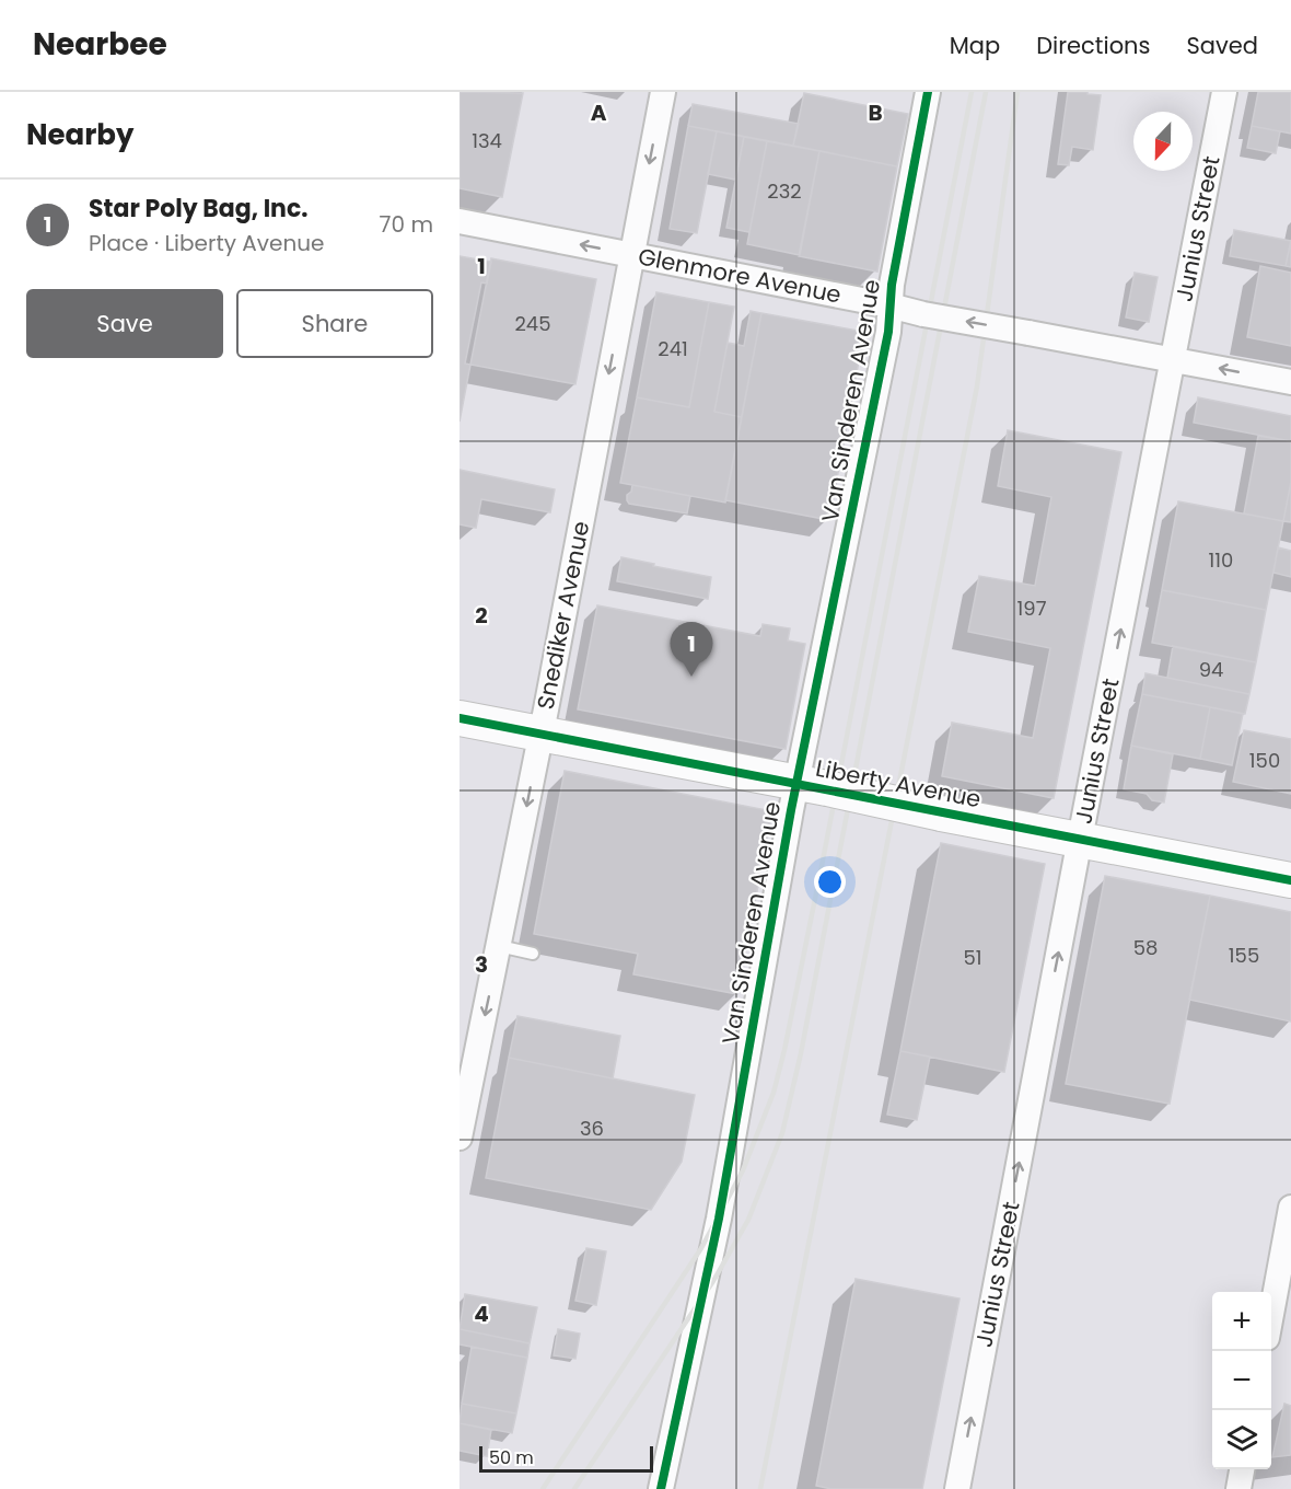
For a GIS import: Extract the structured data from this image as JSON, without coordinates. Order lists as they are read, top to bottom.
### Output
{
  "streets": {
    "street": [
      "Junius Street",
      "Glenmore Avenue",
      "Van Sinderen Avenue",
      "Snediker Avenue",
      "Liberty Avenue"
    ]
  },
  "crossings": [
    ["Junius Street", "Glenmore Avenue"],
    ["Junius Street", "Liberty Avenue"],
    ["Glenmore Avenue", "Van Sinderen Avenue"],
    ["Glenmore Avenue", "Snediker Avenue"],
    ["Van Sinderen Avenue", "Liberty Avenue"],
    ["Snediker Avenue", "Liberty Avenue"]
  ],
  "one_way": ["Junius Street", "Glenmore Avenue", "Snediker Avenue"],
  "house_numbers": [
    "134",
    "232",
    "245",
    "241",
    "110",
    "197",
    "94",
    "150",
    "58",
    "155",
    "51",
    "36"
  ],
  "scale_bar": "50 m",
  "north": "bottom",
  "page": {
    "header": "Nearbee",
    "nav": ["Map", "Directions", "Saved"],
    "heading": "Nearby",
    "list": [
      {
        "mark": "1",
        "name": "Star Poly Bag, Inc.",
        "note": "Place · Liberty Avenue",
        "value": "70 m"
      }
    ],
    "buttons": ["Save", "Share"],
    "pins": "1",
    "map_buttons": ["+", "−"],
    "scale": "50 m"
  },
  "grid": {
    "columns": ["A", "B"],
    "rows": [
      "1",
      "2",
      "3",
      "4"
    ]
  }
}
